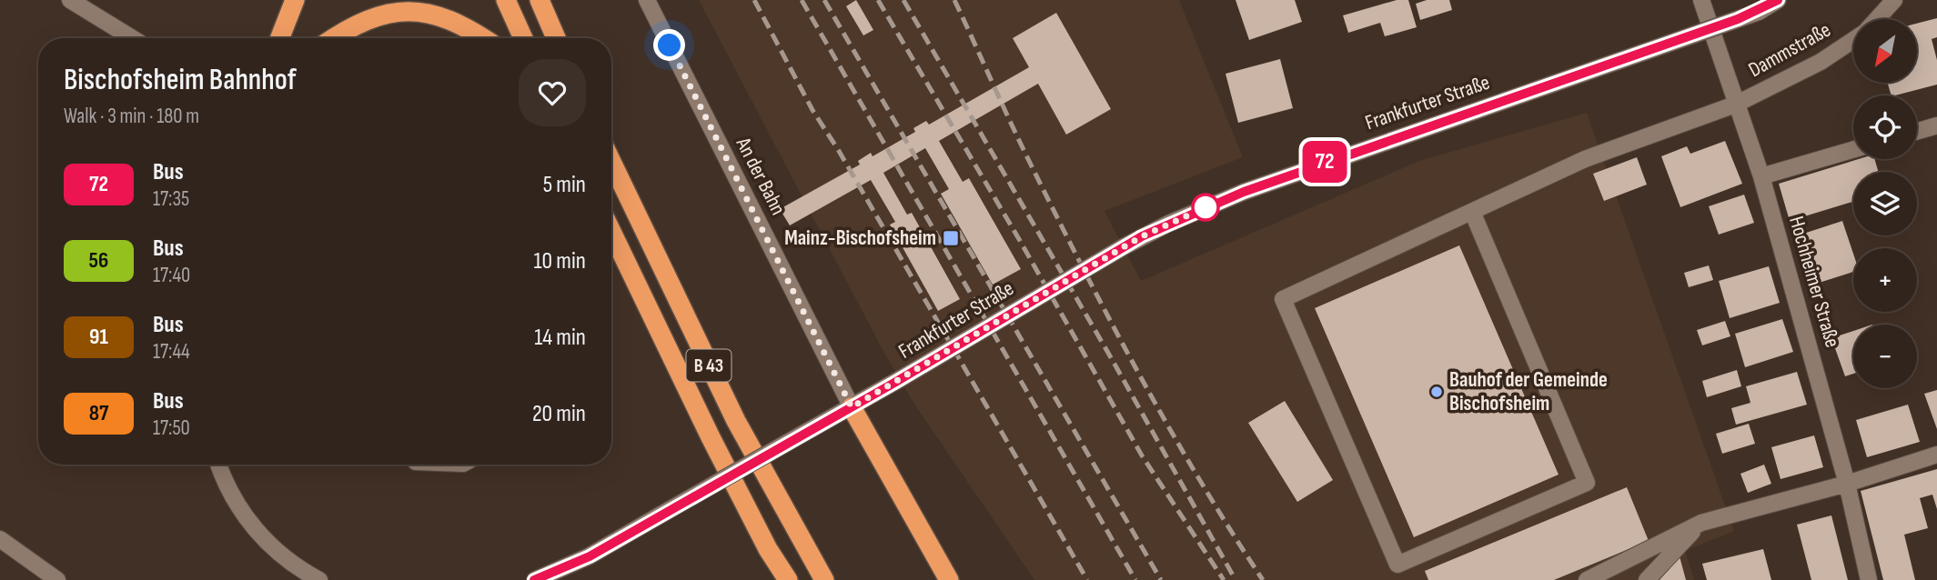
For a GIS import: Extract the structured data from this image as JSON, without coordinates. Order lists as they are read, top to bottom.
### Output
{
  "streets": {
    "highway": ["B 43"],
    "street": [
      "Dammstraße",
      "Frankfurter Straße",
      "An der Bahn",
      "Hochheimer Straße"
    ]
  },
  "crossings": [
    ["Dammstraße", "Hochheimer Straße"],
    ["Frankfurter Straße", "An der Bahn"]
  ],
  "places": {
    "transit": ["Mainz-Bischofsheim"],
    "other": ["Bauhof der Gemeinde Bischofsheim"]
  },
  "lines": ["bus line 72"],
  "north": "bottom left",
  "page": {
    "on_map": "72",
    "map_buttons": ["+", "−"],
    "heading": ["Bischofsheim Bahnhof", "Walk · 3 min · 180 m"],
    "list": [
      {
        "mark": "72",
        "name": "Bus",
        "note": "17:35",
        "value": "5 min"
      },
      {
        "mark": "56",
        "name": "Bus",
        "note": "17:40",
        "value": "10 min"
      },
      {
        "mark": "91",
        "name": "Bus",
        "note": "17:44",
        "value": "14 min"
      },
      {
        "mark": "87",
        "name": "Bus",
        "note": "17:50",
        "value": "20 min"
      }
    ]
  }
}
